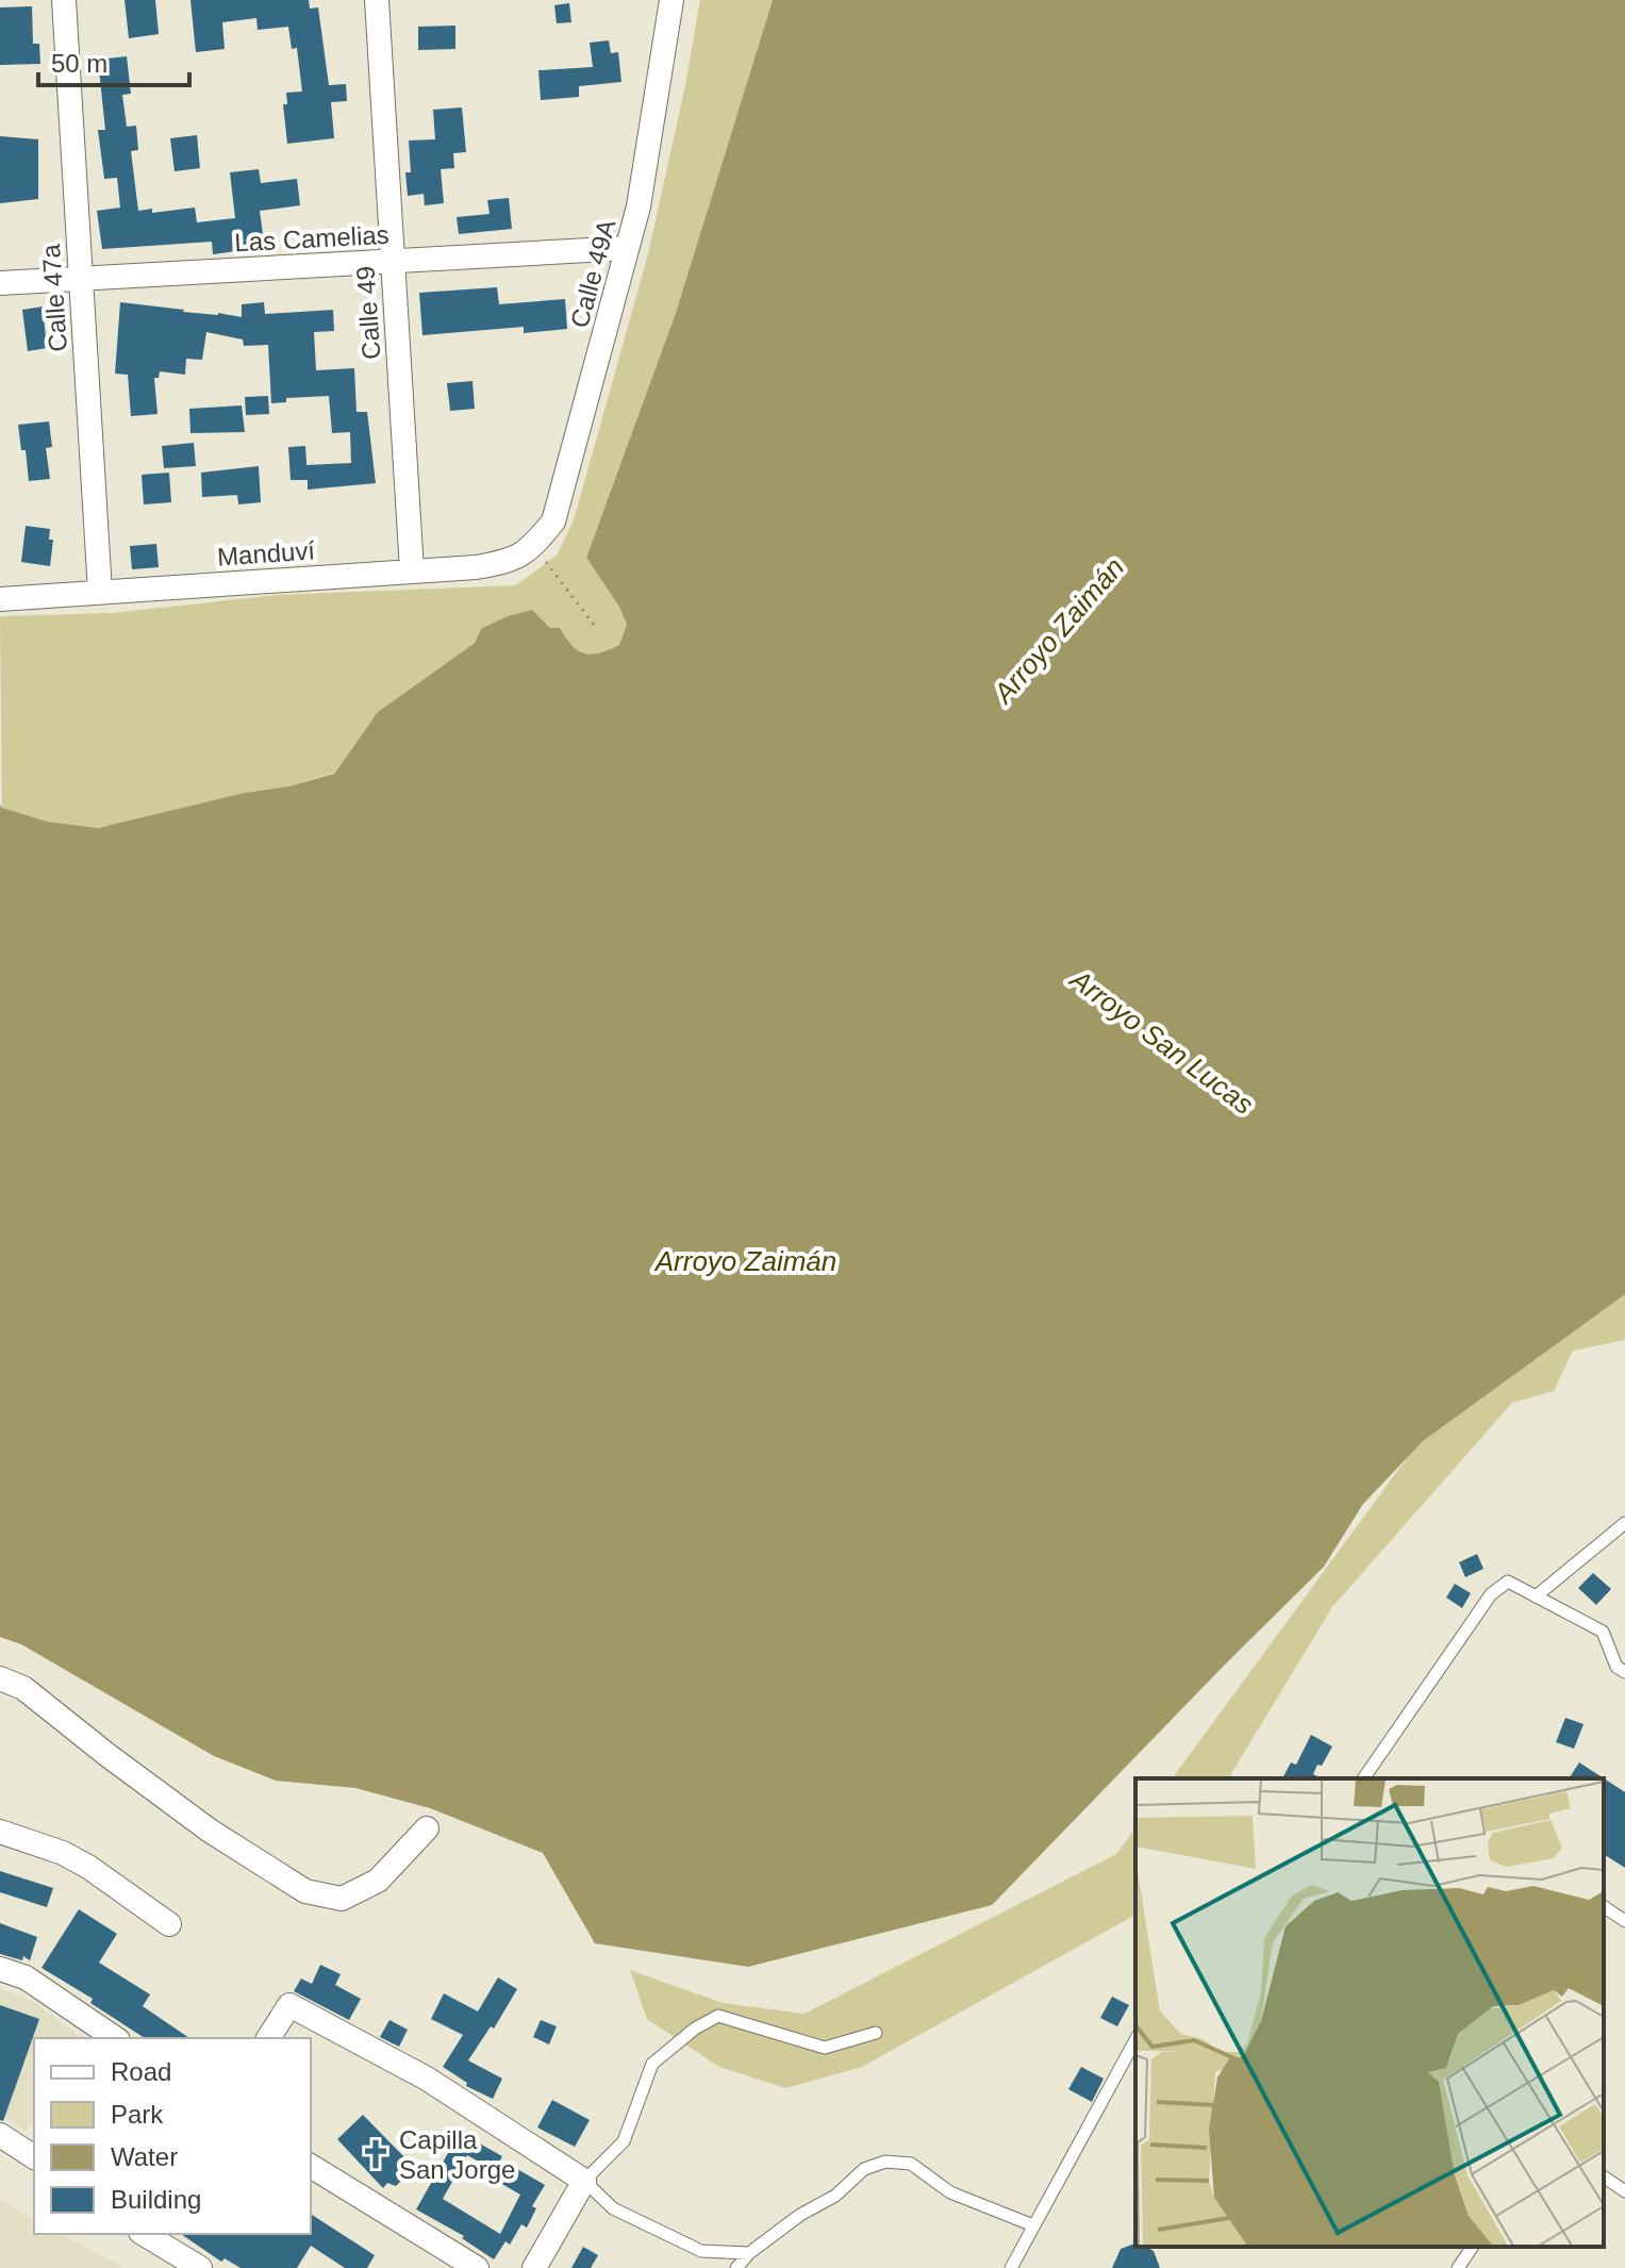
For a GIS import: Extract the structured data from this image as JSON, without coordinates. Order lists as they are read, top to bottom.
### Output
{
  "streets": {
    "street": [
      "Las Camelias",
      "Calle 49A",
      "Calle 47a",
      "Calle 49",
      "Manduví"
    ]
  },
  "crossings": [
    ["Las Camelias", "Calle 49A"],
    ["Las Camelias", "Calle 47a"],
    ["Las Camelias", "Calle 49"],
    ["Calle 49A", "Manduví"],
    ["Calle 47a", "Manduví"],
    ["Calle 49", "Manduví"]
  ],
  "water": ["Arroyo Zaimán", "Arroyo San Lucas"],
  "places": {
    "church": ["Capilla San Jorge"]
  },
  "legend": [
    "Road",
    "Park",
    "Water",
    "Building"
  ],
  "scale_bar": "50 m"
}
